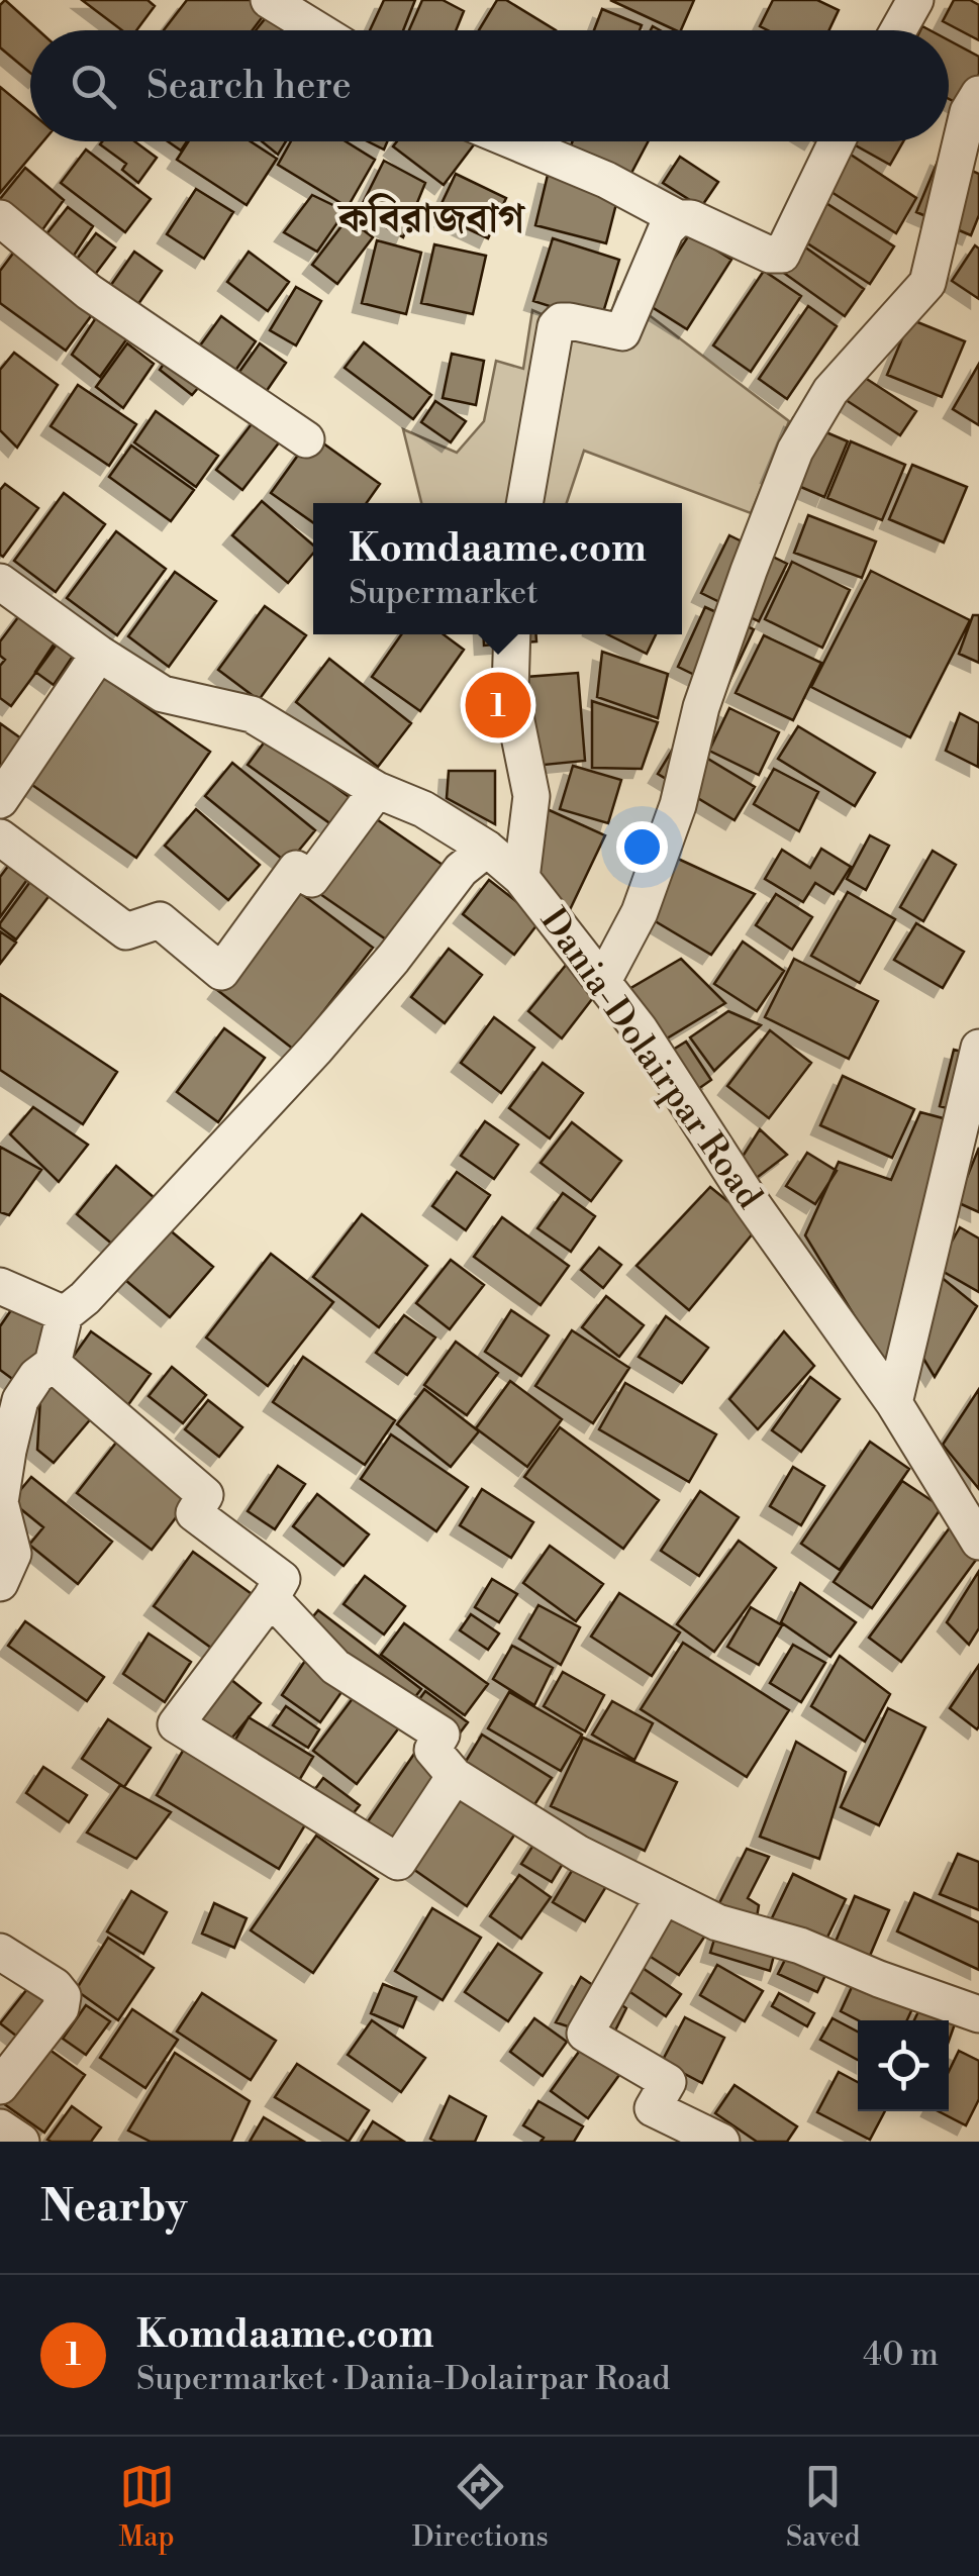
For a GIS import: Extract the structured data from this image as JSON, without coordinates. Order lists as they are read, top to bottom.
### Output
{
  "streets": {
    "street": ["Dania-Dolairpar Road"]
  },
  "districts": ["কবিরাজবাগ"],
  "page": {
    "search": "Search here",
    "popup": ["Komdaame.com", "Supermarket"],
    "pins": "1",
    "heading": "Nearby",
    "list": [
      {
        "mark": "1",
        "name": "Komdaame.com",
        "note": "Supermarket · Dania-Dolairpar Road",
        "value": "40 m"
      }
    ],
    "nav": ["Map", "Directions", "Saved"]
  }
}
